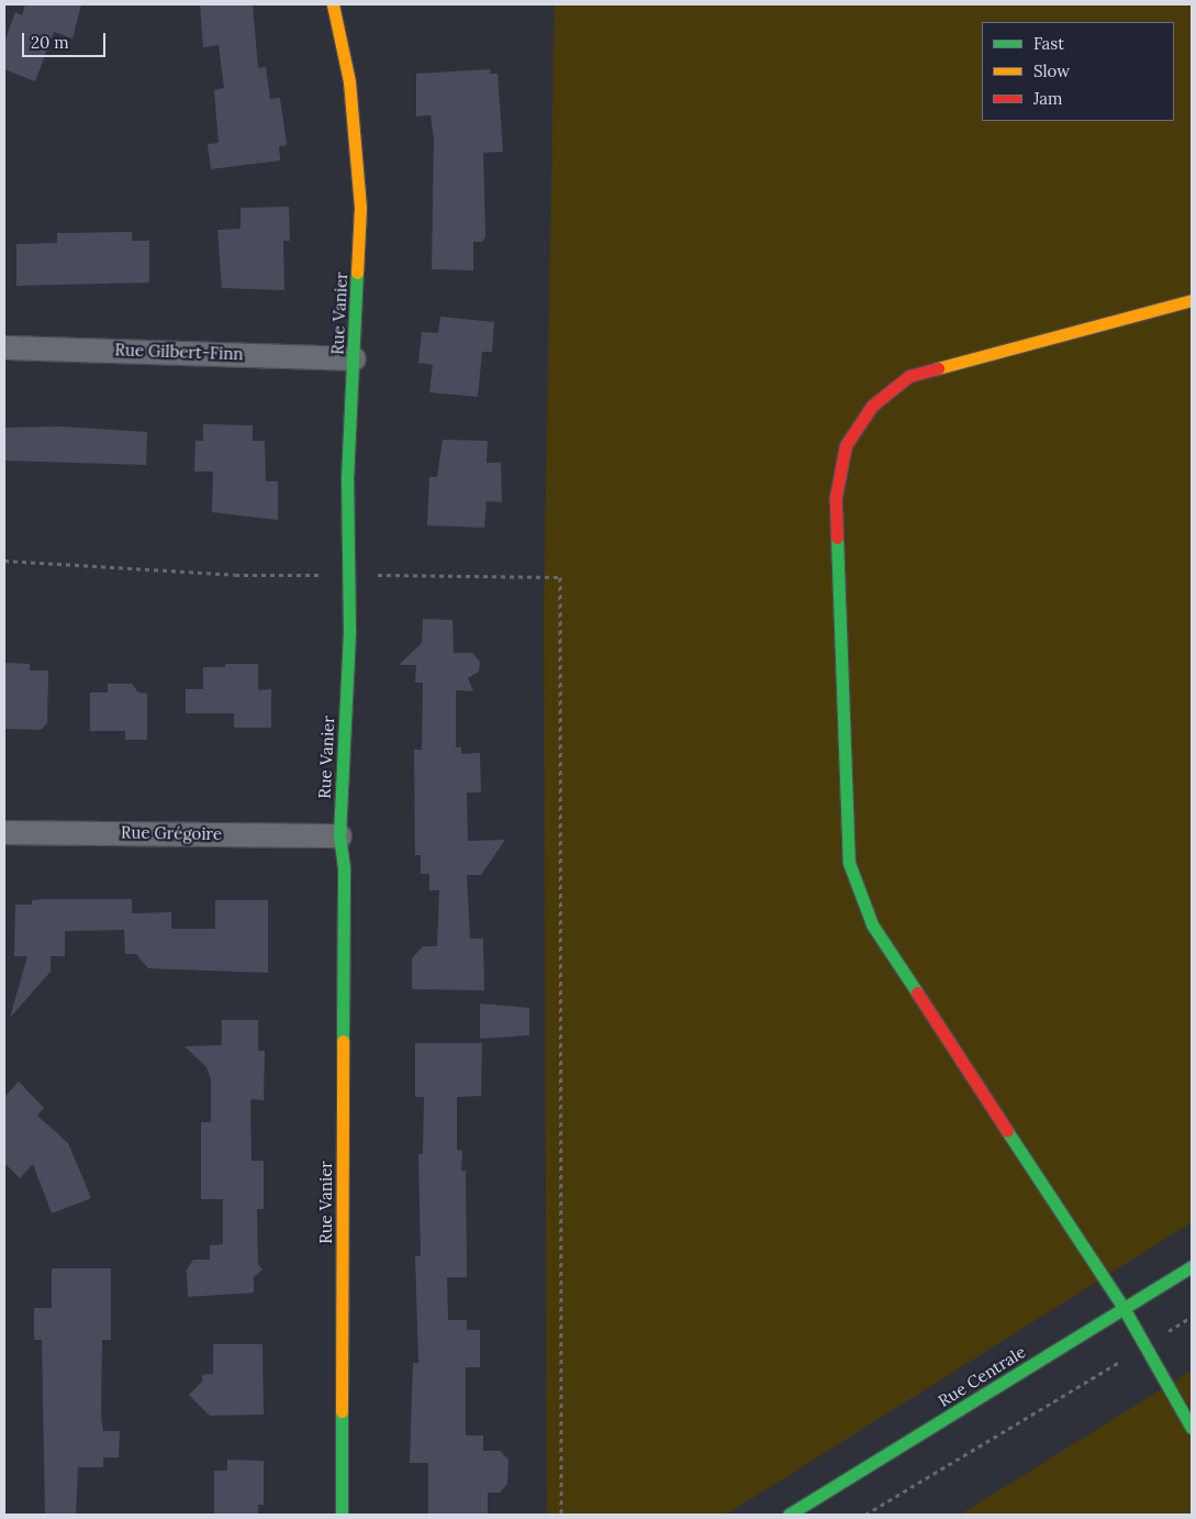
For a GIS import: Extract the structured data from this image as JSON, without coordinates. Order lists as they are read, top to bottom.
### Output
{
  "streets": {
    "street": [
      "Rue Vanier",
      "Rue Gilbert-Finn",
      "Rue Grégoire",
      "Rue Centrale"
    ]
  },
  "crossings": [
    ["Rue Vanier", "Rue Gilbert-Finn"],
    ["Rue Vanier", "Rue Grégoire"]
  ],
  "legend": ["Fast", "Slow", "Jam"],
  "scale_bar": "20 m"
}
